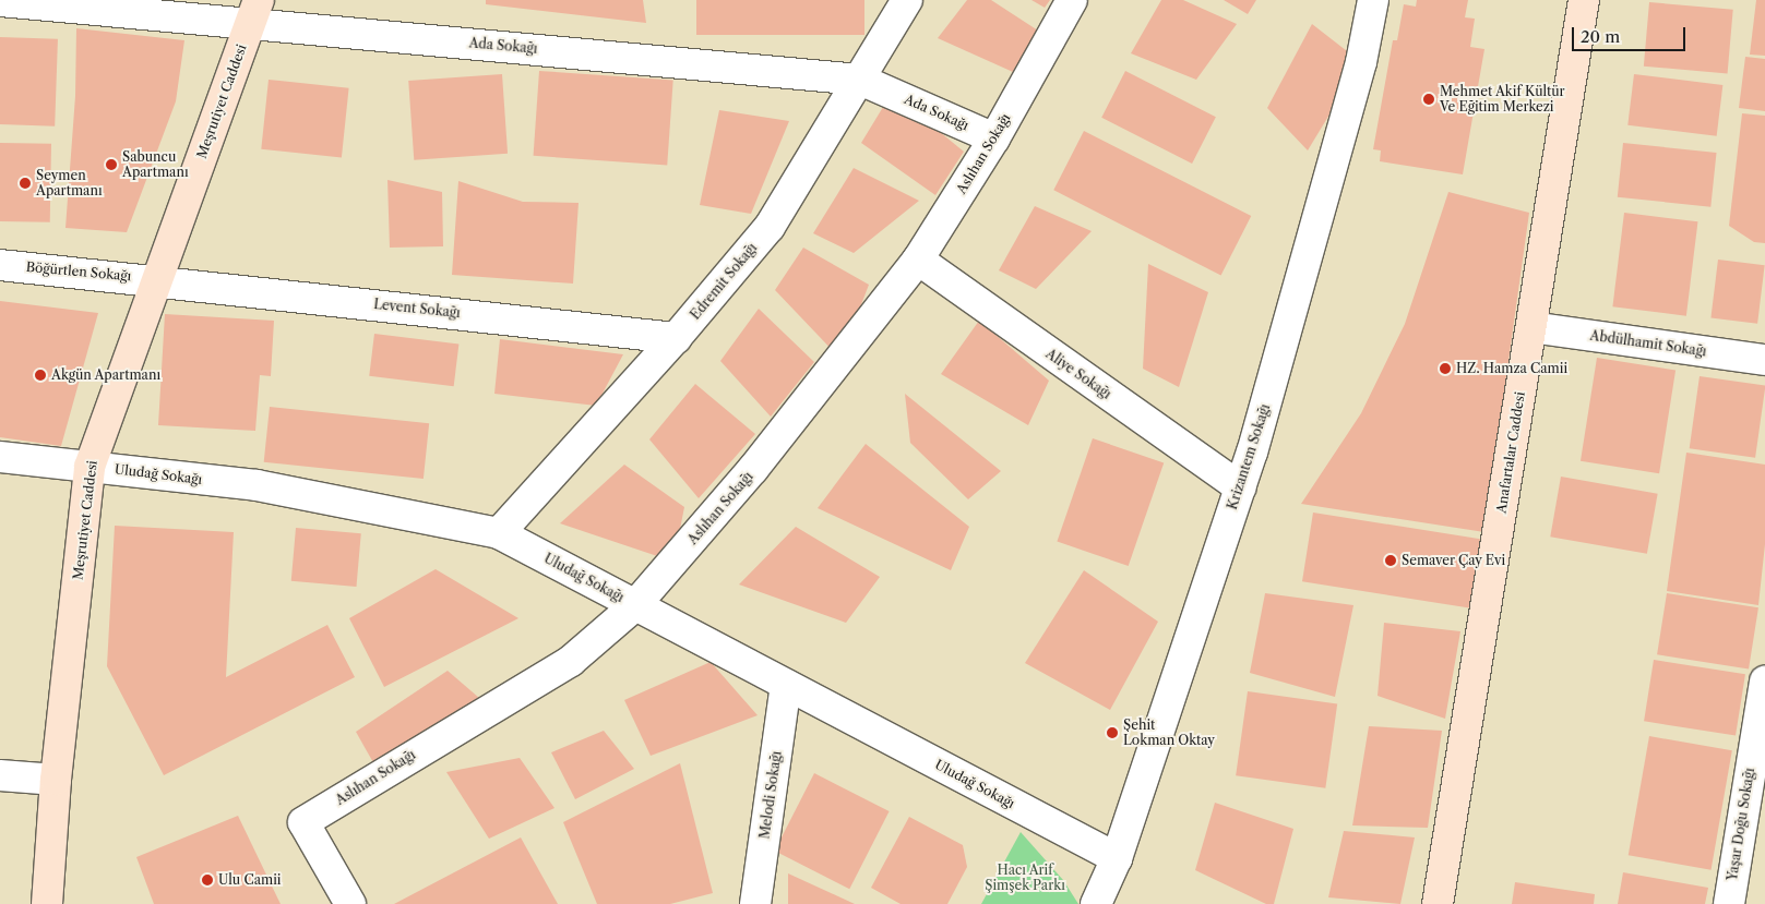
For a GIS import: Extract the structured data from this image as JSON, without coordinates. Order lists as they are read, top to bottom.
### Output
{
  "streets": {
    "street": [
      "Ada Sokağı",
      "Meşrutiyet Caddesi",
      "Aslıhan Sokağı",
      "Böğürtlen Sokağı",
      "Edremit Sokağı",
      "Levent Sokağı",
      "Abdülhamit Sokağı",
      "Aliye Sokağı",
      "Anafartalar Caddesi",
      "Krizantem Sokağı",
      "Uludağ Sokağı",
      "Melodi Sokağı",
      "Yaşar Doğu Sokağı"
    ]
  },
  "crossings": [
    ["Ada Sokağı", "Meşrutiyet Caddesi"],
    ["Ada Sokağı", "Aslıhan Sokağı"],
    ["Ada Sokağı", "Edremit Sokağı"],
    ["Meşrutiyet Caddesi", "Böğürtlen Sokağı"],
    ["Meşrutiyet Caddesi", "Levent Sokağı"],
    ["Meşrutiyet Caddesi", "Uludağ Sokağı"],
    ["Aslıhan Sokağı", "Aliye Sokağı"],
    ["Aslıhan Sokağı", "Uludağ Sokağı"],
    ["Böğürtlen Sokağı", "Levent Sokağı"],
    ["Edremit Sokağı", "Levent Sokağı"],
    ["Edremit Sokağı", "Uludağ Sokağı"],
    ["Abdülhamit Sokağı", "Anafartalar Caddesi"],
    ["Aliye Sokağı", "Krizantem Sokağı"],
    ["Krizantem Sokağı", "Uludağ Sokağı"],
    ["Uludağ Sokağı", "Melodi Sokağı"]
  ],
  "parks": ["Hacı Arif Şimşek Parkı"],
  "places": [
    "Mehmet Akif Kültür Ve Eğitim Merkezi",
    "Sabuncu Apartmanı",
    "Seymen Apartmanı",
    "HZ. Hamza Camii",
    "Akgün Apartmanı",
    "Semaver Çay Evi",
    "Şehit Lokman Oktay",
    "Ulu Camii"
  ],
  "scale_bar": "20 m"
}
